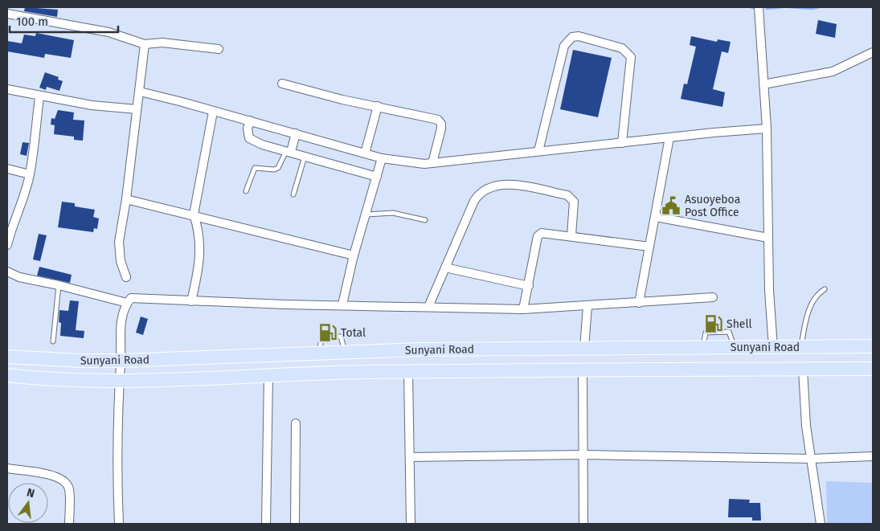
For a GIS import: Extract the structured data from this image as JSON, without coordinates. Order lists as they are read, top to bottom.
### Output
{
  "streets": {
    "main road": ["Sunyani Road"]
  },
  "places": {
    "public building": ["Asuoyeboa Post Office"],
    "fuel station": ["Shell", "Total"]
  },
  "scale_bar": "100 m",
  "north": "top"
}
